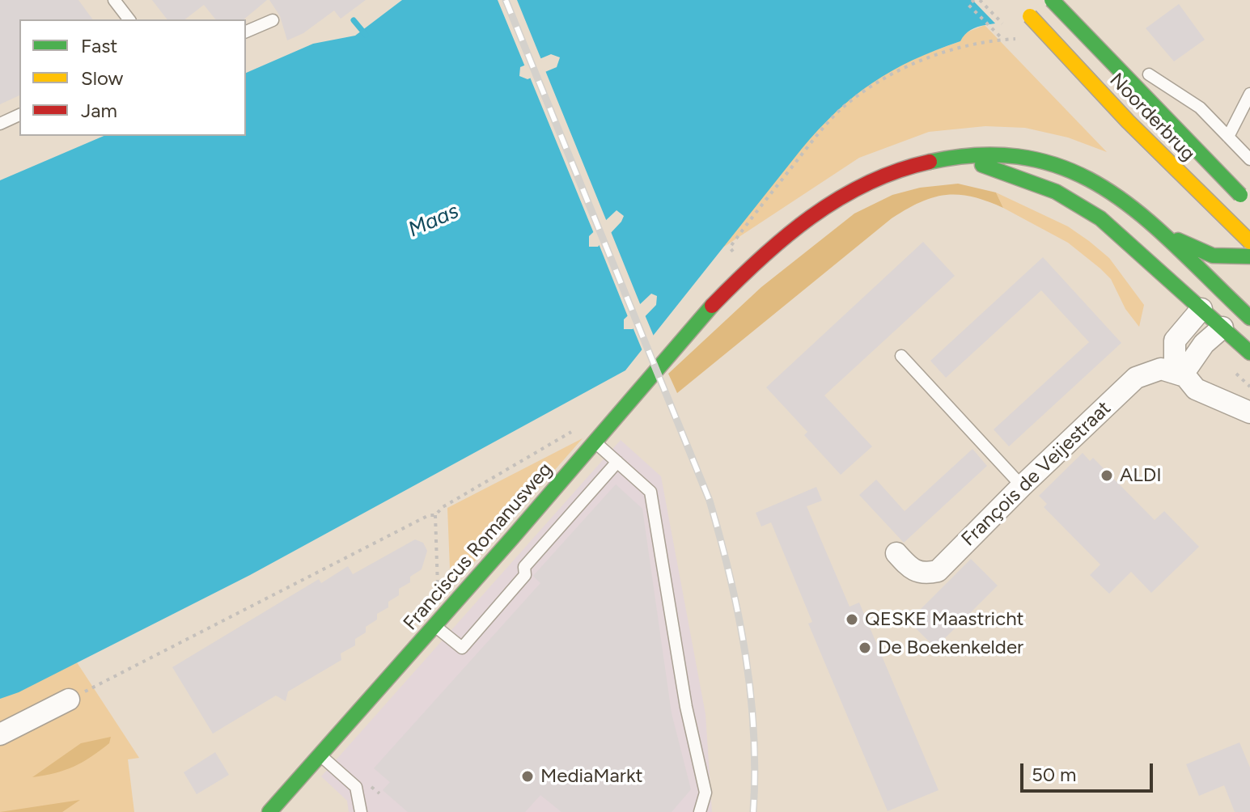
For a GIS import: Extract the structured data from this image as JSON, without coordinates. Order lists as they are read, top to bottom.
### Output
{
  "streets": {
    "street": ["Noorderbrug", "François de Veijestraat", "Franciscus Romanusweg"]
  },
  "water": ["Maas"],
  "places": [
    "ALDI",
    "QESKE Maastricht",
    "De Boekenkelder",
    "MediaMarkt"
  ],
  "legend": ["Fast", "Slow", "Jam"],
  "scale_bar": "50 m"
}
